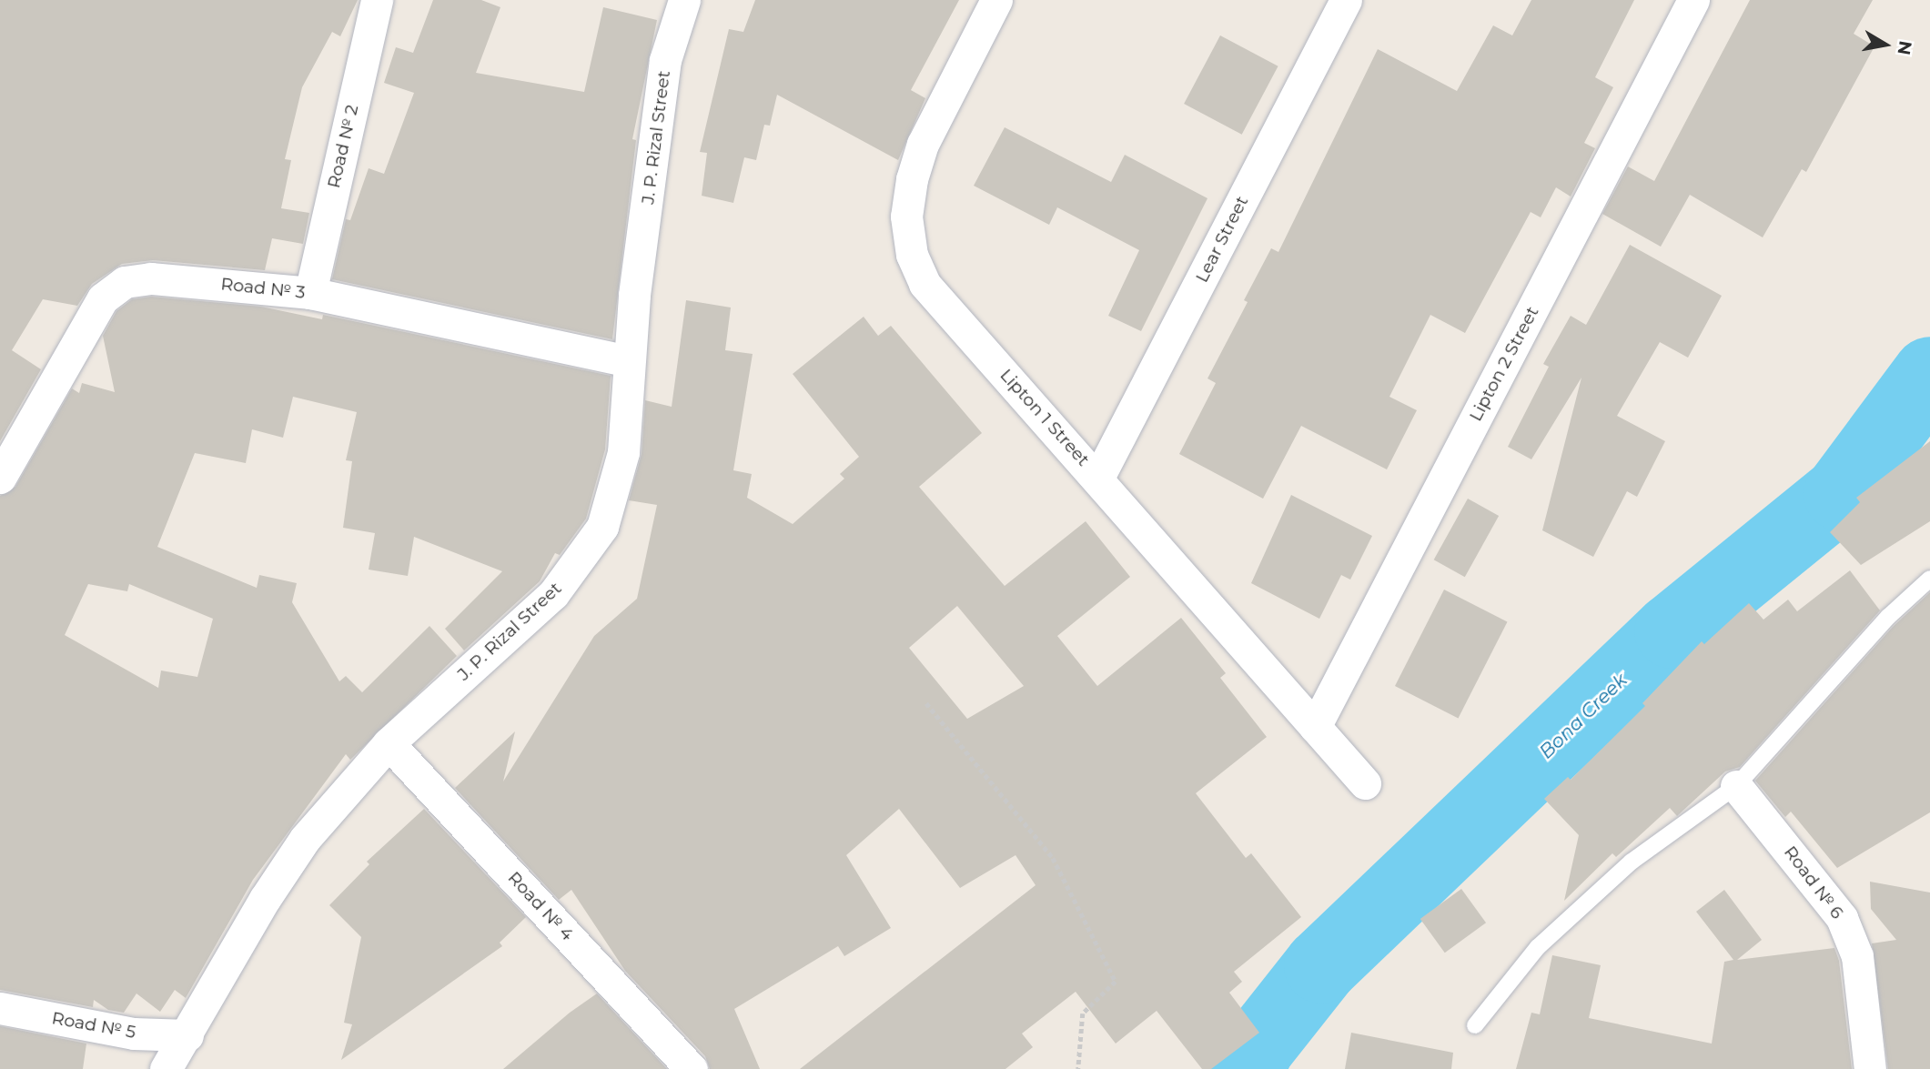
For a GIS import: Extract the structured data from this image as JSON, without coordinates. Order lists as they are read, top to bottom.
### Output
{
  "streets": {
    "street": [
      "J. P. Rizal Street",
      "Road № 2",
      "Lear Street",
      "Road № 3",
      "Lipton 2 Street",
      "Lipton 1 Street",
      "Road № 6",
      "Road № 4",
      "Road № 5"
    ]
  },
  "crossings": [
    ["J. P. Rizal Street", "Road № 3"],
    ["J. P. Rizal Street", "Road № 4"],
    ["J. P. Rizal Street", "Road № 5"],
    ["Road № 2", "Road № 3"],
    ["Lear Street", "Lipton 1 Street"],
    ["Lipton 2 Street", "Lipton 1 Street"]
  ],
  "water": ["Bona Creek"],
  "north": "right"
}
